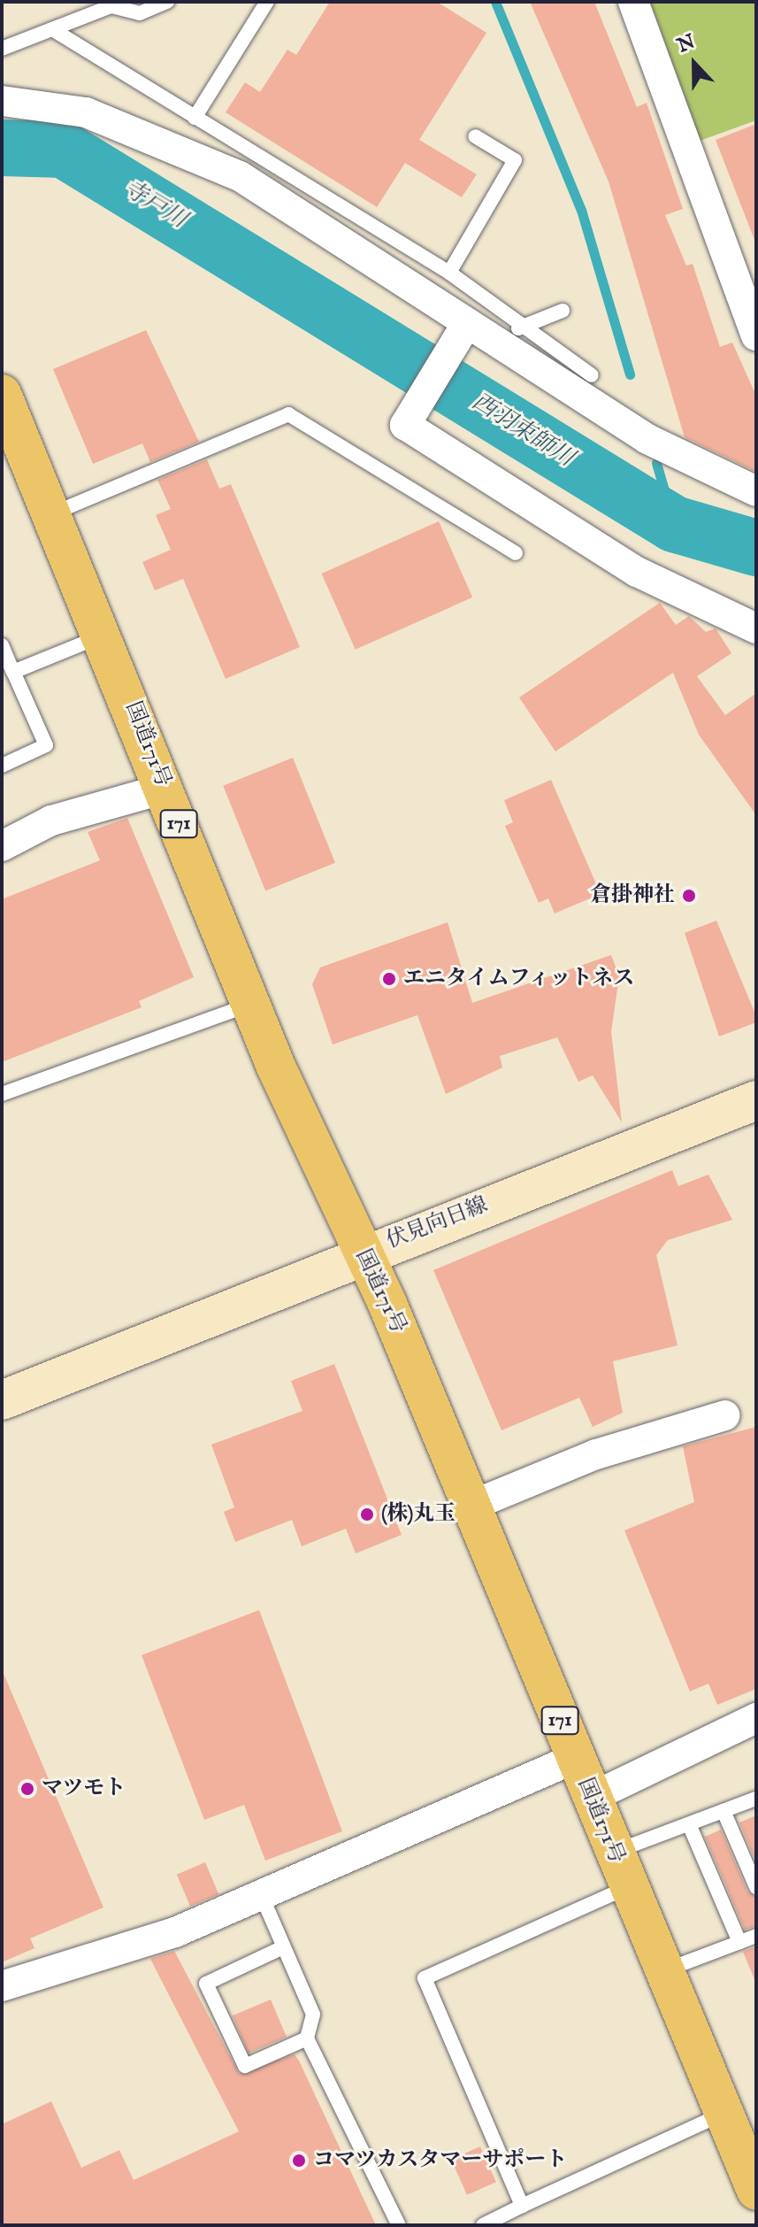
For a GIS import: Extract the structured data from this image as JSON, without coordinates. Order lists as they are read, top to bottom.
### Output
{
  "streets": {
    "highway": ["国道171号", "171"],
    "main road": ["伏見向日線"]
  },
  "crossings": [
    ["国道171号", "伏見向日線"]
  ],
  "water": ["寺戸川", "西羽束師川"],
  "places": [
    "倉掛神社",
    "エニタイムフィットネス",
    "(株)丸玉",
    "マツモト",
    "コマツカスタマーサポート"
  ],
  "north": "top"
}
